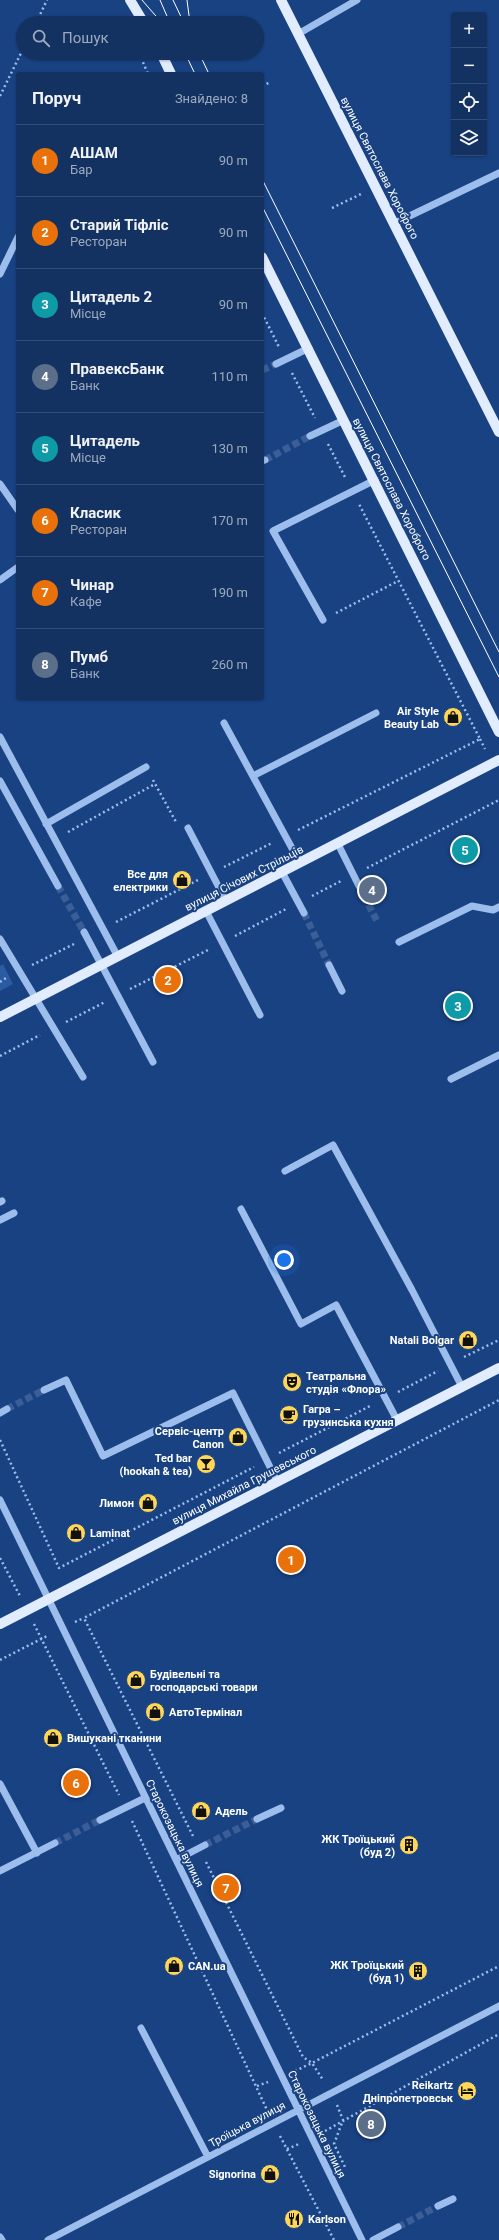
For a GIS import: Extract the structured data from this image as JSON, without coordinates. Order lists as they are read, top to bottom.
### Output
{
  "streets": {
    "main road": ["вулиця Святослава Хороброго", "вулиця Січових Стрільців", "вулиця Михайла Грушевського"],
    "street": ["Старокозацька вулиця", "Троїцька вулиця"]
  },
  "crossings": [
    ["вулиця Михайла Грушевського", "Старокозацька вулиця"],
    ["Старокозацька вулиця", "Троїцька вулиця"]
  ],
  "places": {
    "shop": [
      "Air Style Beauty Lab",
      "Все для електрики",
      "Natali Bolgar",
      "Сервіс-центр Canon",
      "Лимон",
      "Laminat",
      "Будівельні та господарські товари",
      "АвтоТермінал",
      "Вишукані тканини",
      "Адель",
      "CAN.ua",
      "Signorina"
    ],
    "theatre": ["Театральна студія «Флора»"],
    "cafe": ["Гагра – грузинська кухня"],
    "bar": ["Ted bar (hookah & tea)"],
    "building": ["ЖК Троїцький (буд 2)", "ЖК Троїцький (буд 1)"],
    "hotel": ["Reikartz Дніпропетровськ"],
    "restaurant": ["Karlson"]
  },
  "page": {
    "map_buttons": ["+", "−"],
    "search": "Пошук",
    "heading": ["Поруч", "Знайдено: 8"],
    "list": [
      {
        "mark": "1",
        "name": "АШАМ",
        "note": "Бар",
        "value": "90 m"
      },
      {
        "mark": "2",
        "name": "Старий Тіфліс",
        "note": "Ресторан",
        "value": "90 m"
      },
      {
        "mark": "3",
        "name": "Цитадель 2",
        "note": "Місце",
        "value": "90 m"
      },
      {
        "mark": "4",
        "name": "ПравексБанк",
        "note": "Банк",
        "value": "110 m"
      },
      {
        "mark": "5",
        "name": "Цитадель",
        "note": "Місце",
        "value": "130 m"
      },
      {
        "mark": "6",
        "name": "Класик",
        "note": "Ресторан",
        "value": "170 m"
      },
      {
        "mark": "7",
        "name": "Чинар",
        "note": "Кафе",
        "value": "190 m"
      },
      {
        "mark": "8",
        "name": "Пумб",
        "note": "Банк",
        "value": "260 m"
      }
    ],
    "pins": [
      "5",
      "4",
      "2",
      "3",
      "1",
      "6",
      "7",
      "8"
    ]
  }
}
